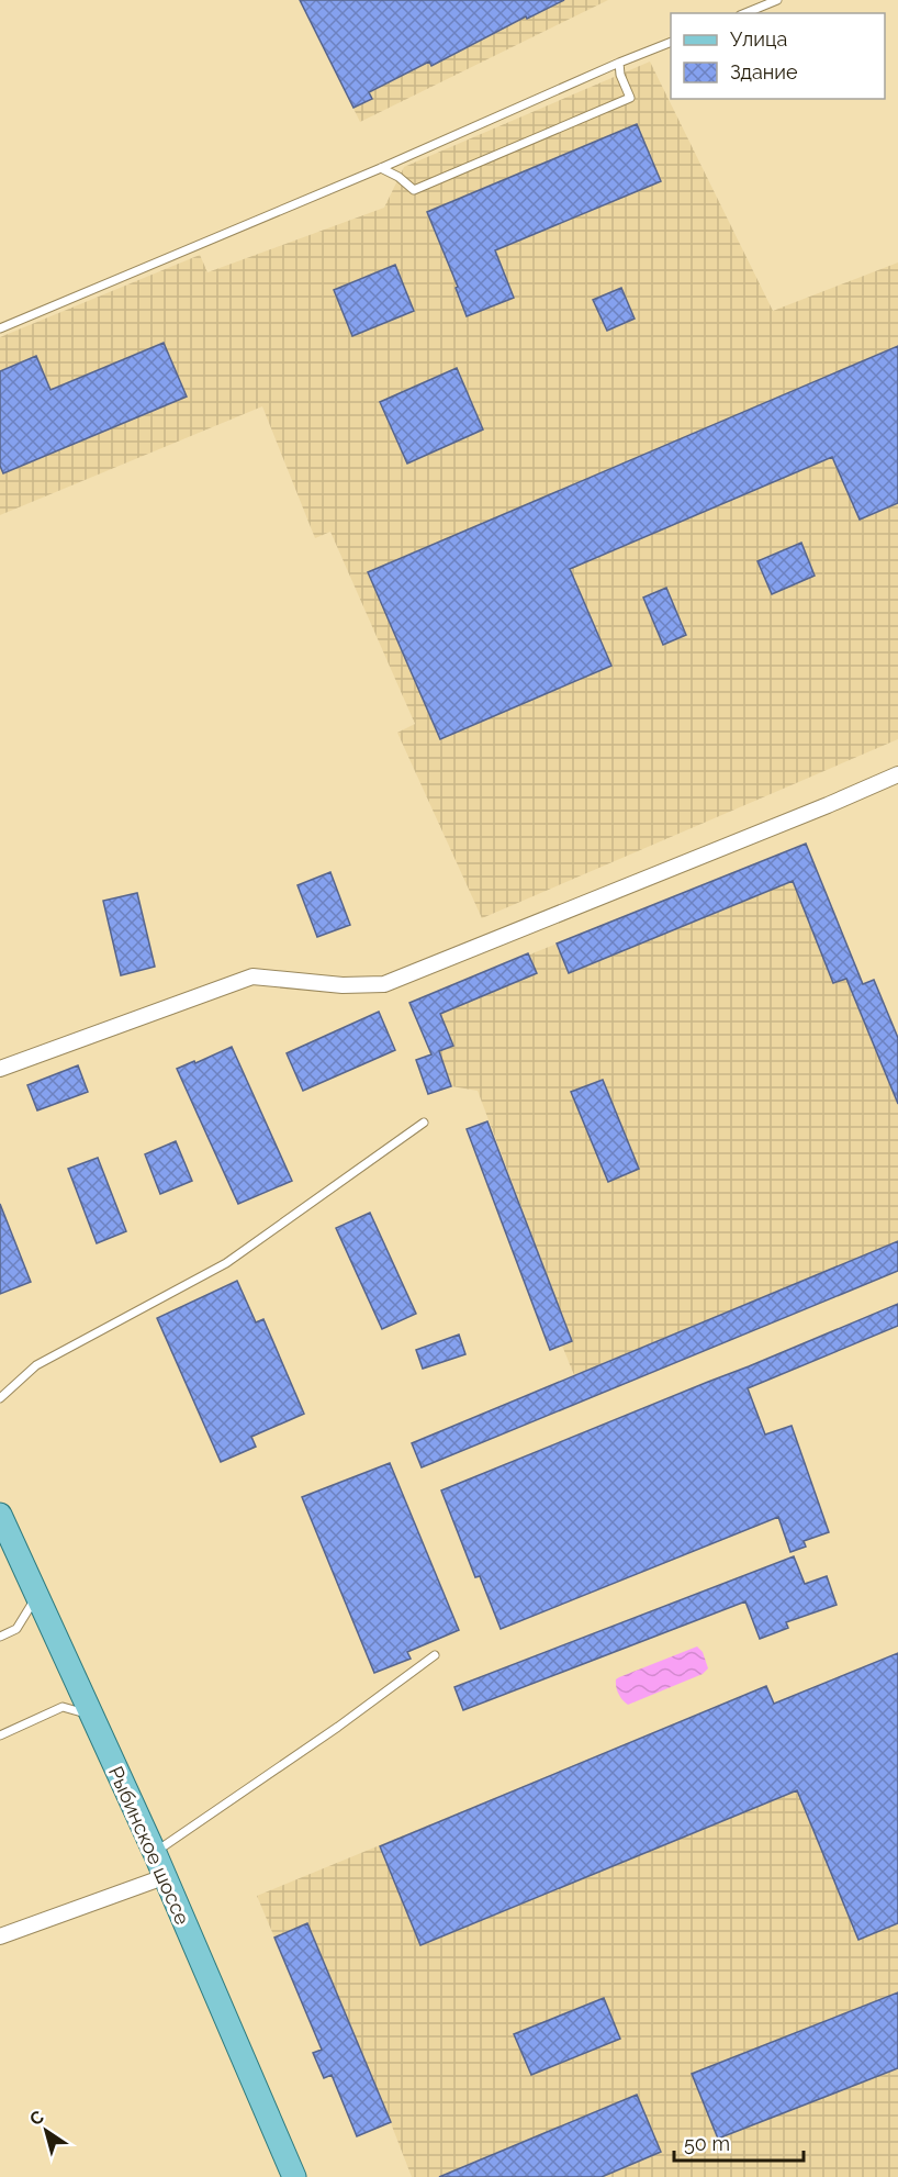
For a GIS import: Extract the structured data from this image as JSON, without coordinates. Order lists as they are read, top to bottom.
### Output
{
  "streets": {
    "main road": ["Рыбинское шоссе"]
  },
  "legend": ["Улица", "Здание"],
  "scale_bar": "50 m",
  "north": "top left"
}
